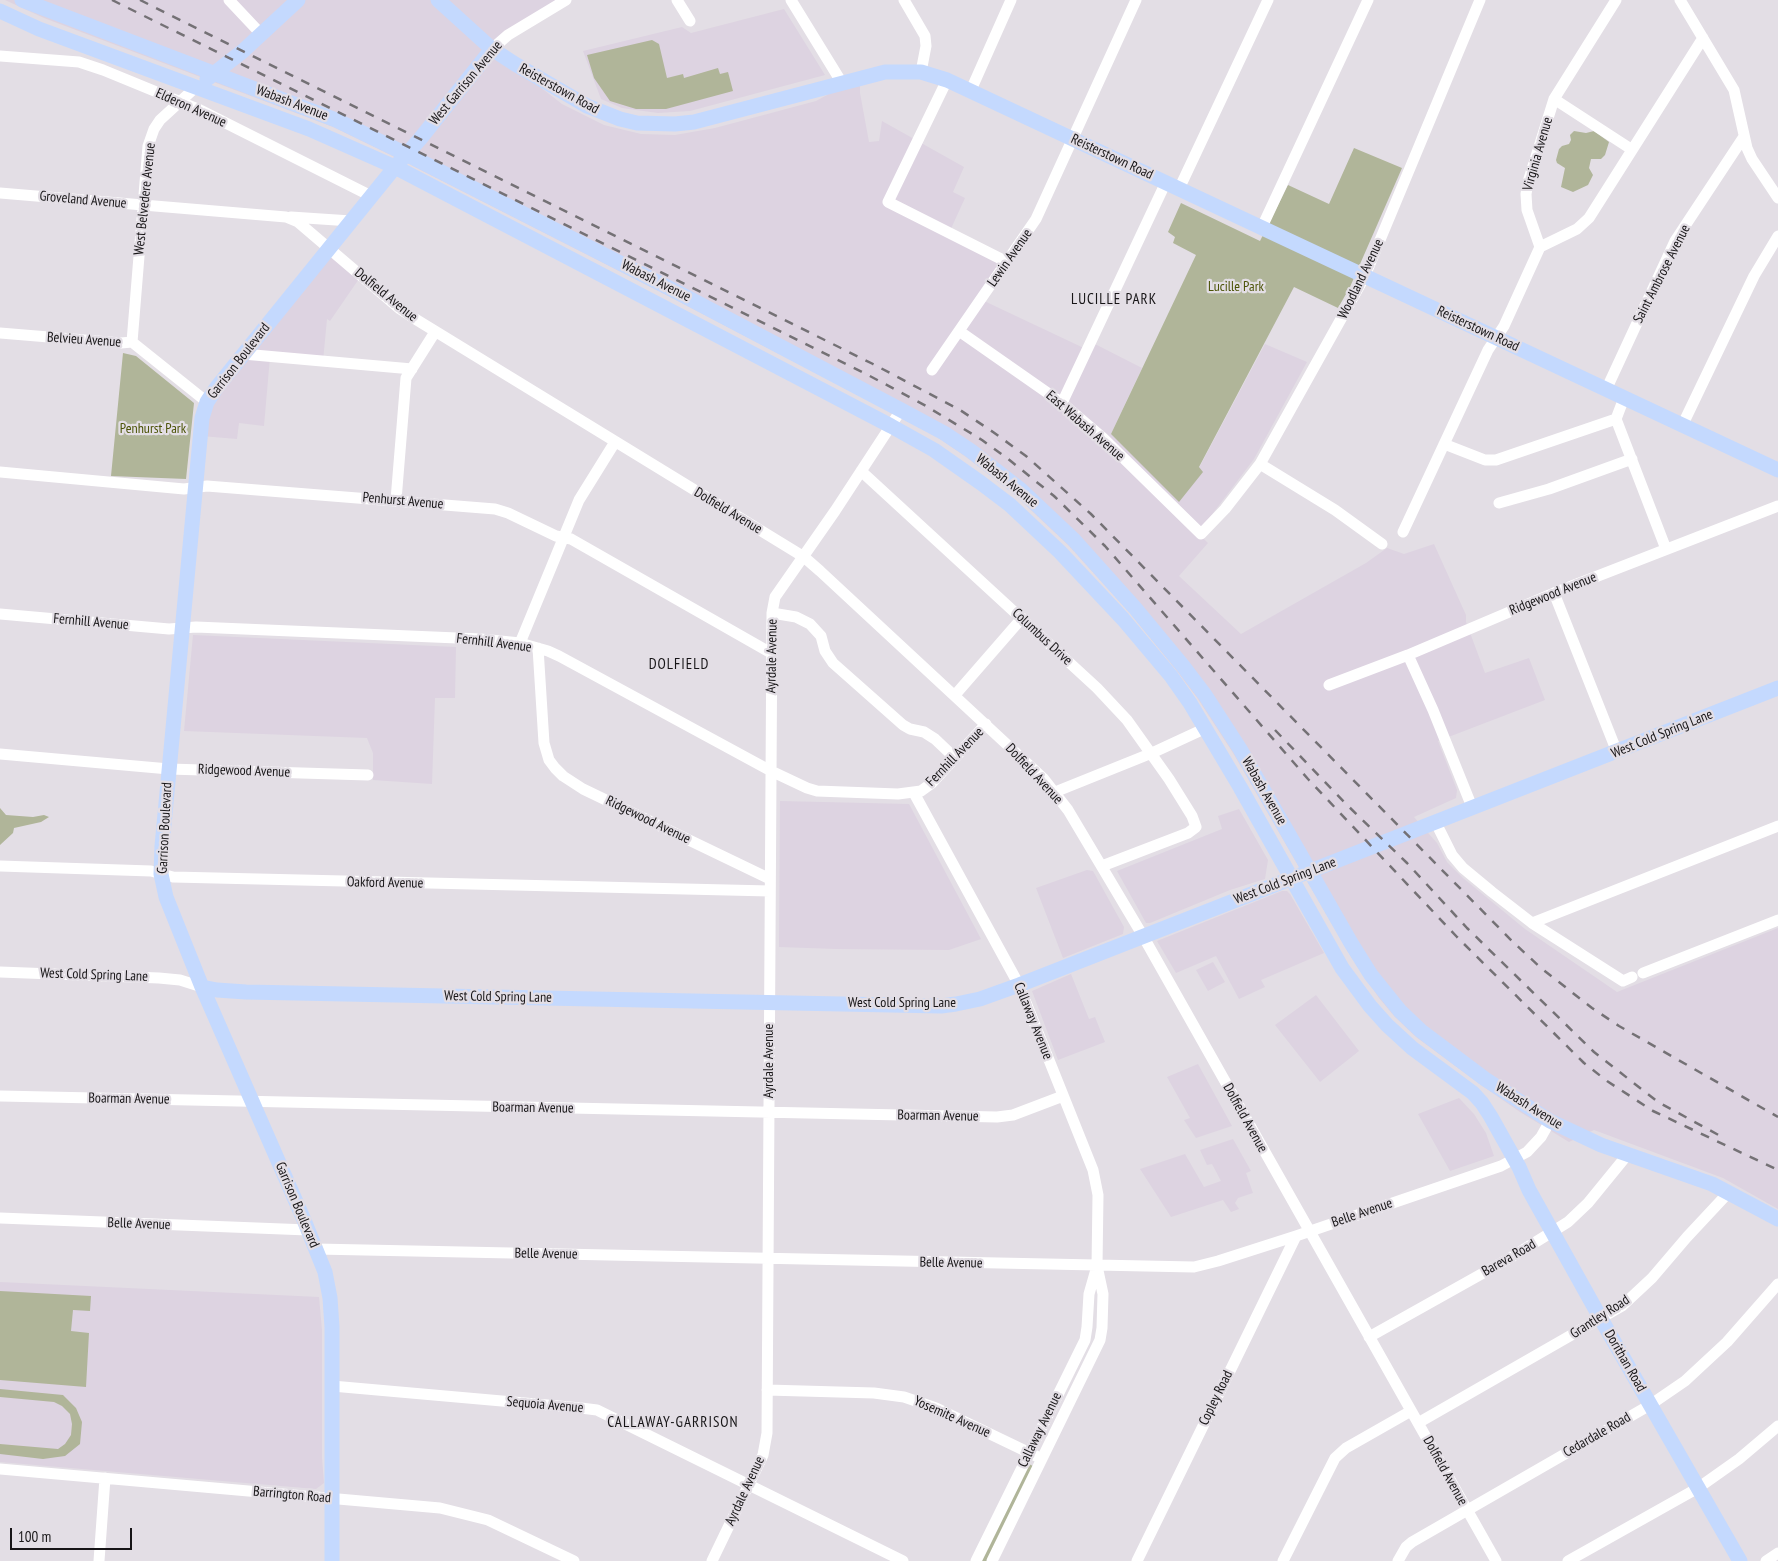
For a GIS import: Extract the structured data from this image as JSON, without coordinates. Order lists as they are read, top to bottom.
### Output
{
  "streets": {
    "main road": [
      "West Garrison Avenue",
      "Reisterstown Road",
      "Wabash Avenue",
      "West Belvedere Avenue",
      "Garrison Boulevard",
      "West Cold Spring Lane",
      "Dorithan Road"
    ],
    "street": [
      "Elderon Avenue",
      "Virginia Avenue",
      "Groveland Avenue",
      "Lewin Avenue",
      "Saint Ambrose Avenue",
      "Woodland Avenue",
      "Dolfield Avenue",
      "Belvieu Avenue",
      "East Wabash Avenue",
      "Penhurst Avenue",
      "Ridgewood Avenue",
      "Fernhill Avenue",
      "Columbus Drive",
      "Ayrdale Avenue",
      "Oakford Avenue",
      "Callaway Avenue",
      "Boarman Avenue",
      "Belle Avenue",
      "Bareva Road",
      "Grantley Road",
      "Copley Road",
      "Sequoia Avenue",
      "Yosemite Avenue",
      "Cedardale Road",
      "Barrington Road"
    ]
  },
  "crossings": [
    ["West Garrison Avenue", "Reisterstown Road"],
    ["West Garrison Avenue", "Garrison Boulevard"],
    ["Reisterstown Road", "Lewin Avenue"],
    ["Reisterstown Road", "Saint Ambrose Avenue"],
    ["Reisterstown Road", "Woodland Avenue"],
    ["Wabash Avenue", "West Belvedere Avenue"],
    ["Wabash Avenue", "Garrison Boulevard"],
    ["Wabash Avenue", "West Cold Spring Lane"],
    ["Wabash Avenue", "Belle Avenue"],
    ["Wabash Avenue", "Bareva Road"],
    ["Wabash Avenue", "Grantley Road"],
    ["Wabash Avenue", "Dorithan Road"],
    ["Elderon Avenue", "West Belvedere Avenue"],
    ["Elderon Avenue", "Garrison Boulevard"],
    ["West Belvedere Avenue", "Groveland Avenue"],
    ["West Belvedere Avenue", "Belvieu Avenue"],
    ["Groveland Avenue", "Dolfield Avenue"],
    ["Groveland Avenue", "Garrison Boulevard"],
    ["Lewin Avenue", "East Wabash Avenue"],
    ["Woodland Avenue", "East Wabash Avenue"],
    ["Dolfield Avenue", "Garrison Boulevard"],
    ["Dolfield Avenue", "Fernhill Avenue"],
    ["Dolfield Avenue", "Columbus Drive"],
    ["Dolfield Avenue", "Ayrdale Avenue"],
    ["Dolfield Avenue", "West Cold Spring Lane"],
    ["Dolfield Avenue", "Belle Avenue"],
    ["Dolfield Avenue", "Bareva Road"],
    ["Dolfield Avenue", "Grantley Road"],
    ["Dolfield Avenue", "Cedardale Road"],
    ["Belvieu Avenue", "Garrison Boulevard"],
    ["Garrison Boulevard", "Penhurst Avenue"],
    ["Garrison Boulevard", "Ridgewood Avenue"],
    ["Garrison Boulevard", "Fernhill Avenue"],
    ["Garrison Boulevard", "West Cold Spring Lane"],
    ["Garrison Boulevard", "Oakford Avenue"],
    ["Garrison Boulevard", "Boarman Avenue"],
    ["Garrison Boulevard", "Belle Avenue"],
    ["Garrison Boulevard", "Sequoia Avenue"],
    ["Garrison Boulevard", "Barrington Road"],
    ["Penhurst Avenue", "Ayrdale Avenue"],
    ["Ridgewood Avenue", "Fernhill Avenue"],
    ["Ridgewood Avenue", "Ayrdale Avenue"],
    ["Ridgewood Avenue", "Oakford Avenue"],
    ["Fernhill Avenue", "Ayrdale Avenue"],
    ["Fernhill Avenue", "Callaway Avenue"],
    ["Ayrdale Avenue", "West Cold Spring Lane"],
    ["Ayrdale Avenue", "Oakford Avenue"],
    ["Ayrdale Avenue", "Boarman Avenue"],
    ["Ayrdale Avenue", "Belle Avenue"],
    ["Ayrdale Avenue", "Sequoia Avenue"],
    ["Ayrdale Avenue", "Yosemite Avenue"],
    ["West Cold Spring Lane", "Callaway Avenue"],
    ["Callaway Avenue", "Boarman Avenue"],
    ["Callaway Avenue", "Belle Avenue"],
    ["Callaway Avenue", "Yosemite Avenue"],
    ["Belle Avenue", "Dorithan Road"],
    ["Belle Avenue", "Copley Road"],
    ["Bareva Road", "Dorithan Road"],
    ["Grantley Road", "Dorithan Road"],
    ["Dorithan Road", "Cedardale Road"]
  ],
  "districts": ["LUCILLE PARK", "DOLFIELD", "CALLAWAY-GARRISON"],
  "parks": ["Lucille Park", "Penhurst Park"],
  "scale_bar": "100 m"
}
